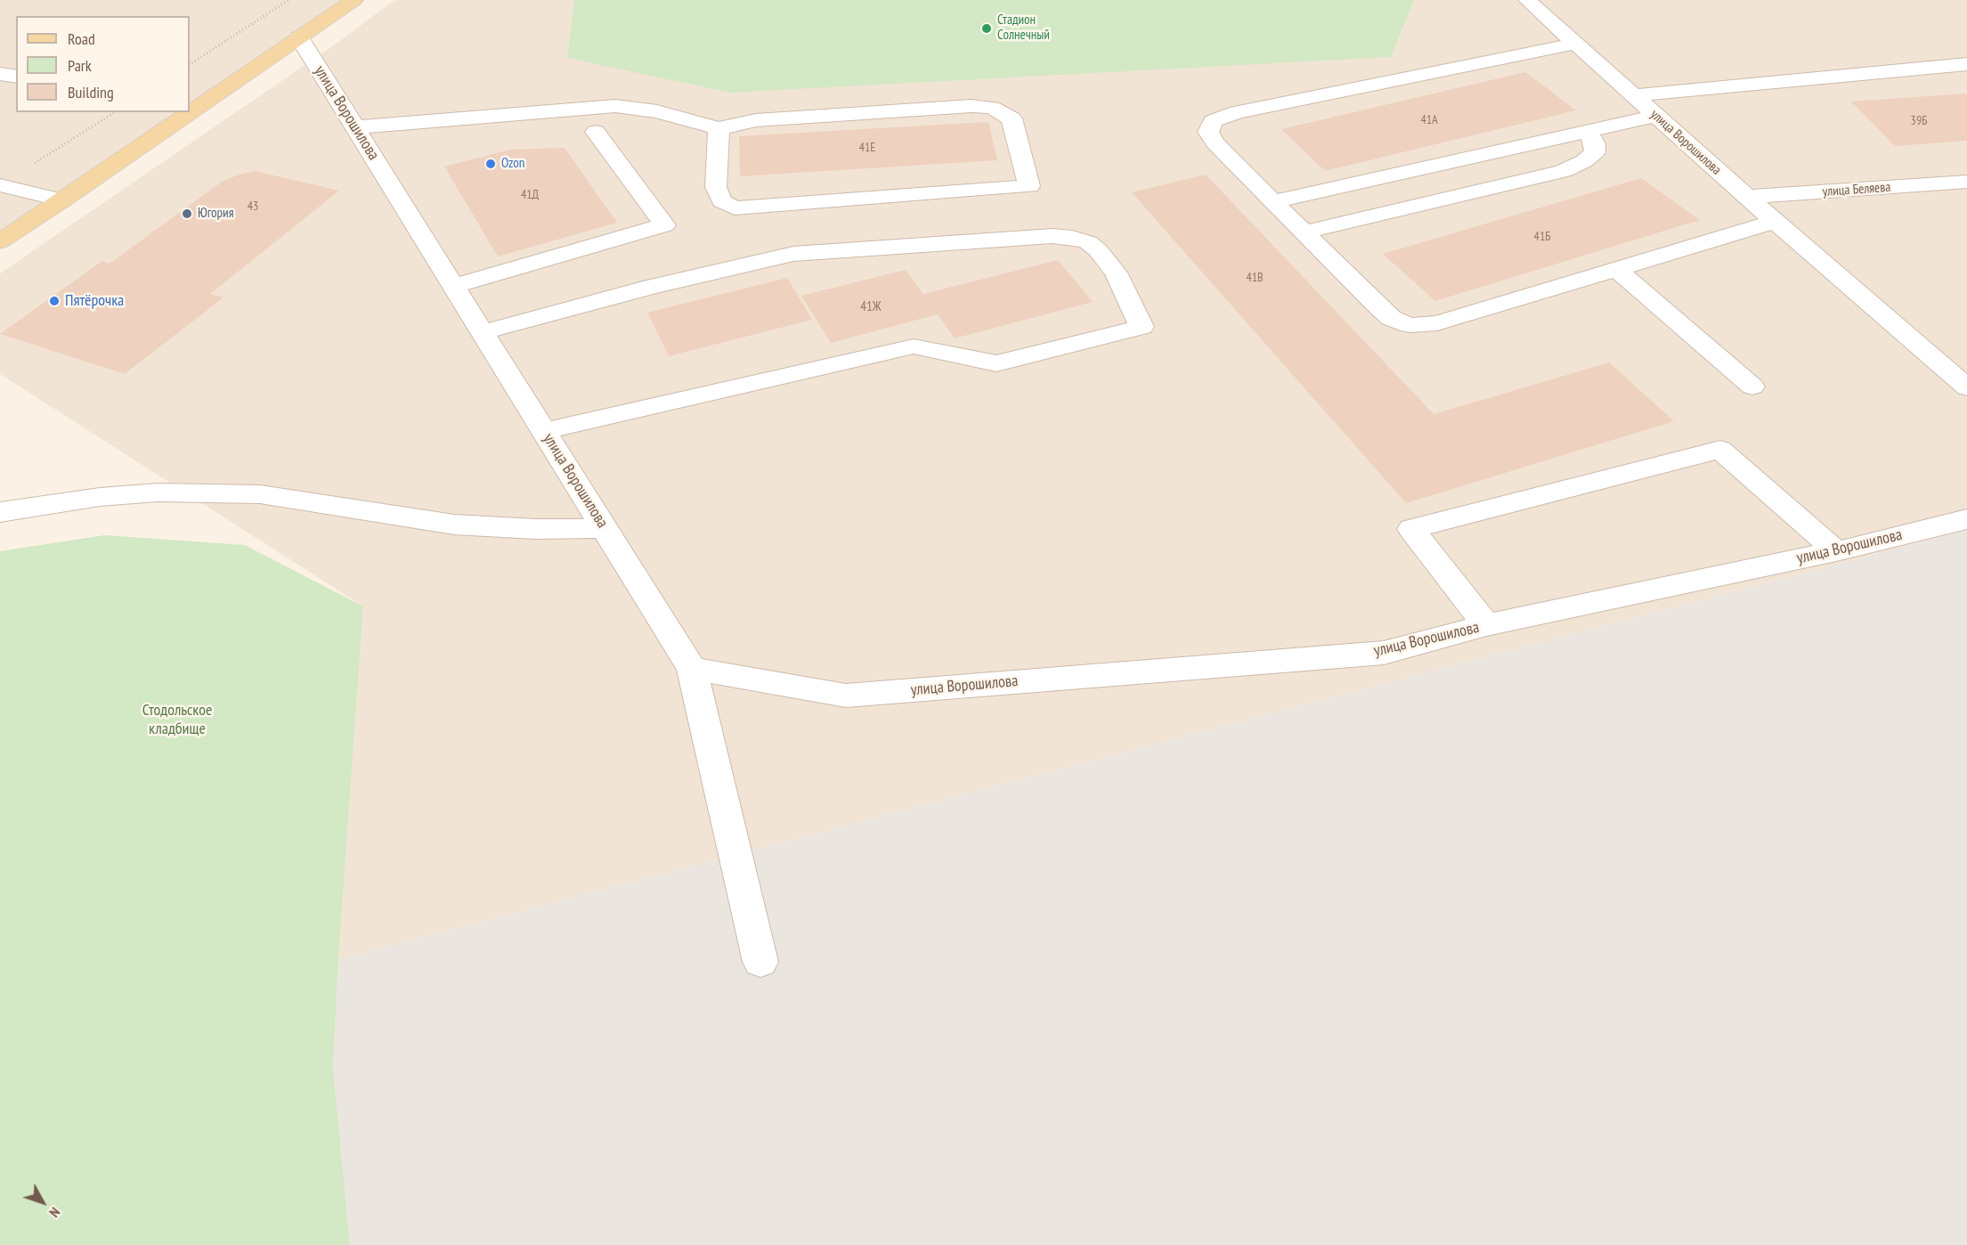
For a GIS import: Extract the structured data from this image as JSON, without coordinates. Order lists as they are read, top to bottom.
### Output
{
  "streets": {
    "street": ["улица Ворошилова", "улица Беляева"]
  },
  "crossings": [
    ["улица Ворошилова", "улица Беляева"]
  ],
  "parks": ["Стодольское кладбище"],
  "places": [
    "Стадион Солнечный",
    "Ozon",
    "Югория",
    "Пятёрочка"
  ],
  "house_numbers": [
    "41А",
    "39Б",
    "41Е",
    "41Д",
    "43",
    "41Б",
    "41В",
    "41Ж"
  ],
  "legend": ["Road", "Park", "Building"],
  "north": "bottom right"
}
